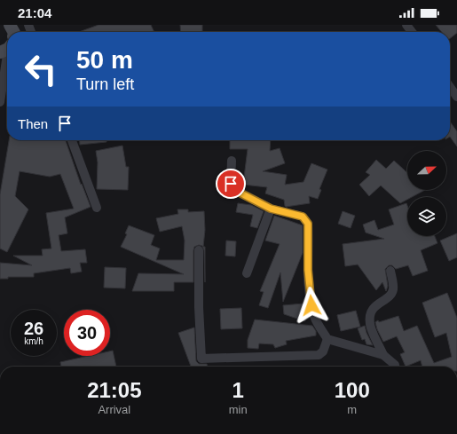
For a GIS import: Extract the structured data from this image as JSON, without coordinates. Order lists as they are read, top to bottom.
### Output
{
  "north": "right",
  "page": {
    "status": "21:04",
    "turn": ["50 m", "Turn left"],
    "then": "Then",
    "speed": "26 km/h",
    "limit": "30",
    "eta": [
      "21:05",
      "Arrival",
      "1",
      "min",
      "100",
      "m"
    ]
  }
}
